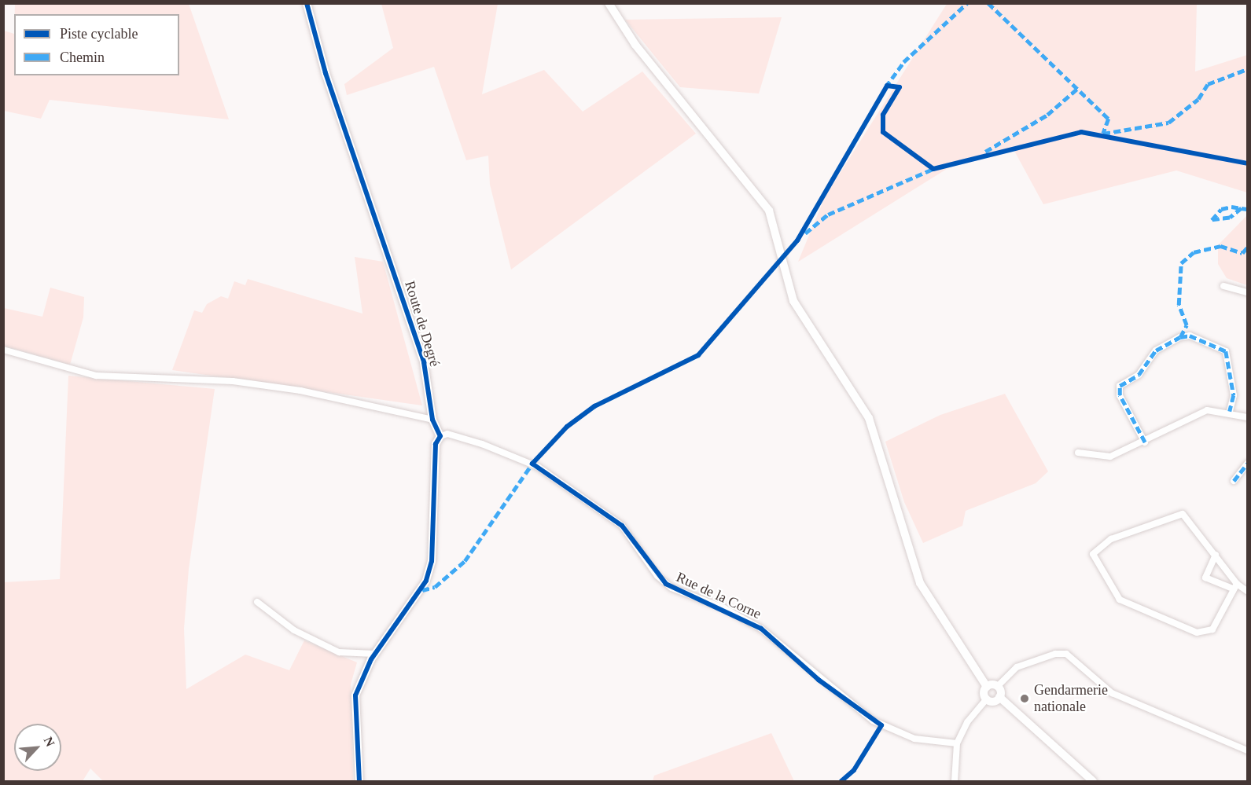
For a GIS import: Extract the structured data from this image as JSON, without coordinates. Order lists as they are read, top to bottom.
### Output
{
  "streets": {
    "street": ["Route de Degré", "Rue de la Corne"]
  },
  "crossings": [
    ["Route de Degré", "Rue de la Corne"]
  ],
  "places": ["Gendarmerie nationale"],
  "legend": ["Piste cyclable", "Chemin"],
  "north": "top right"
}
